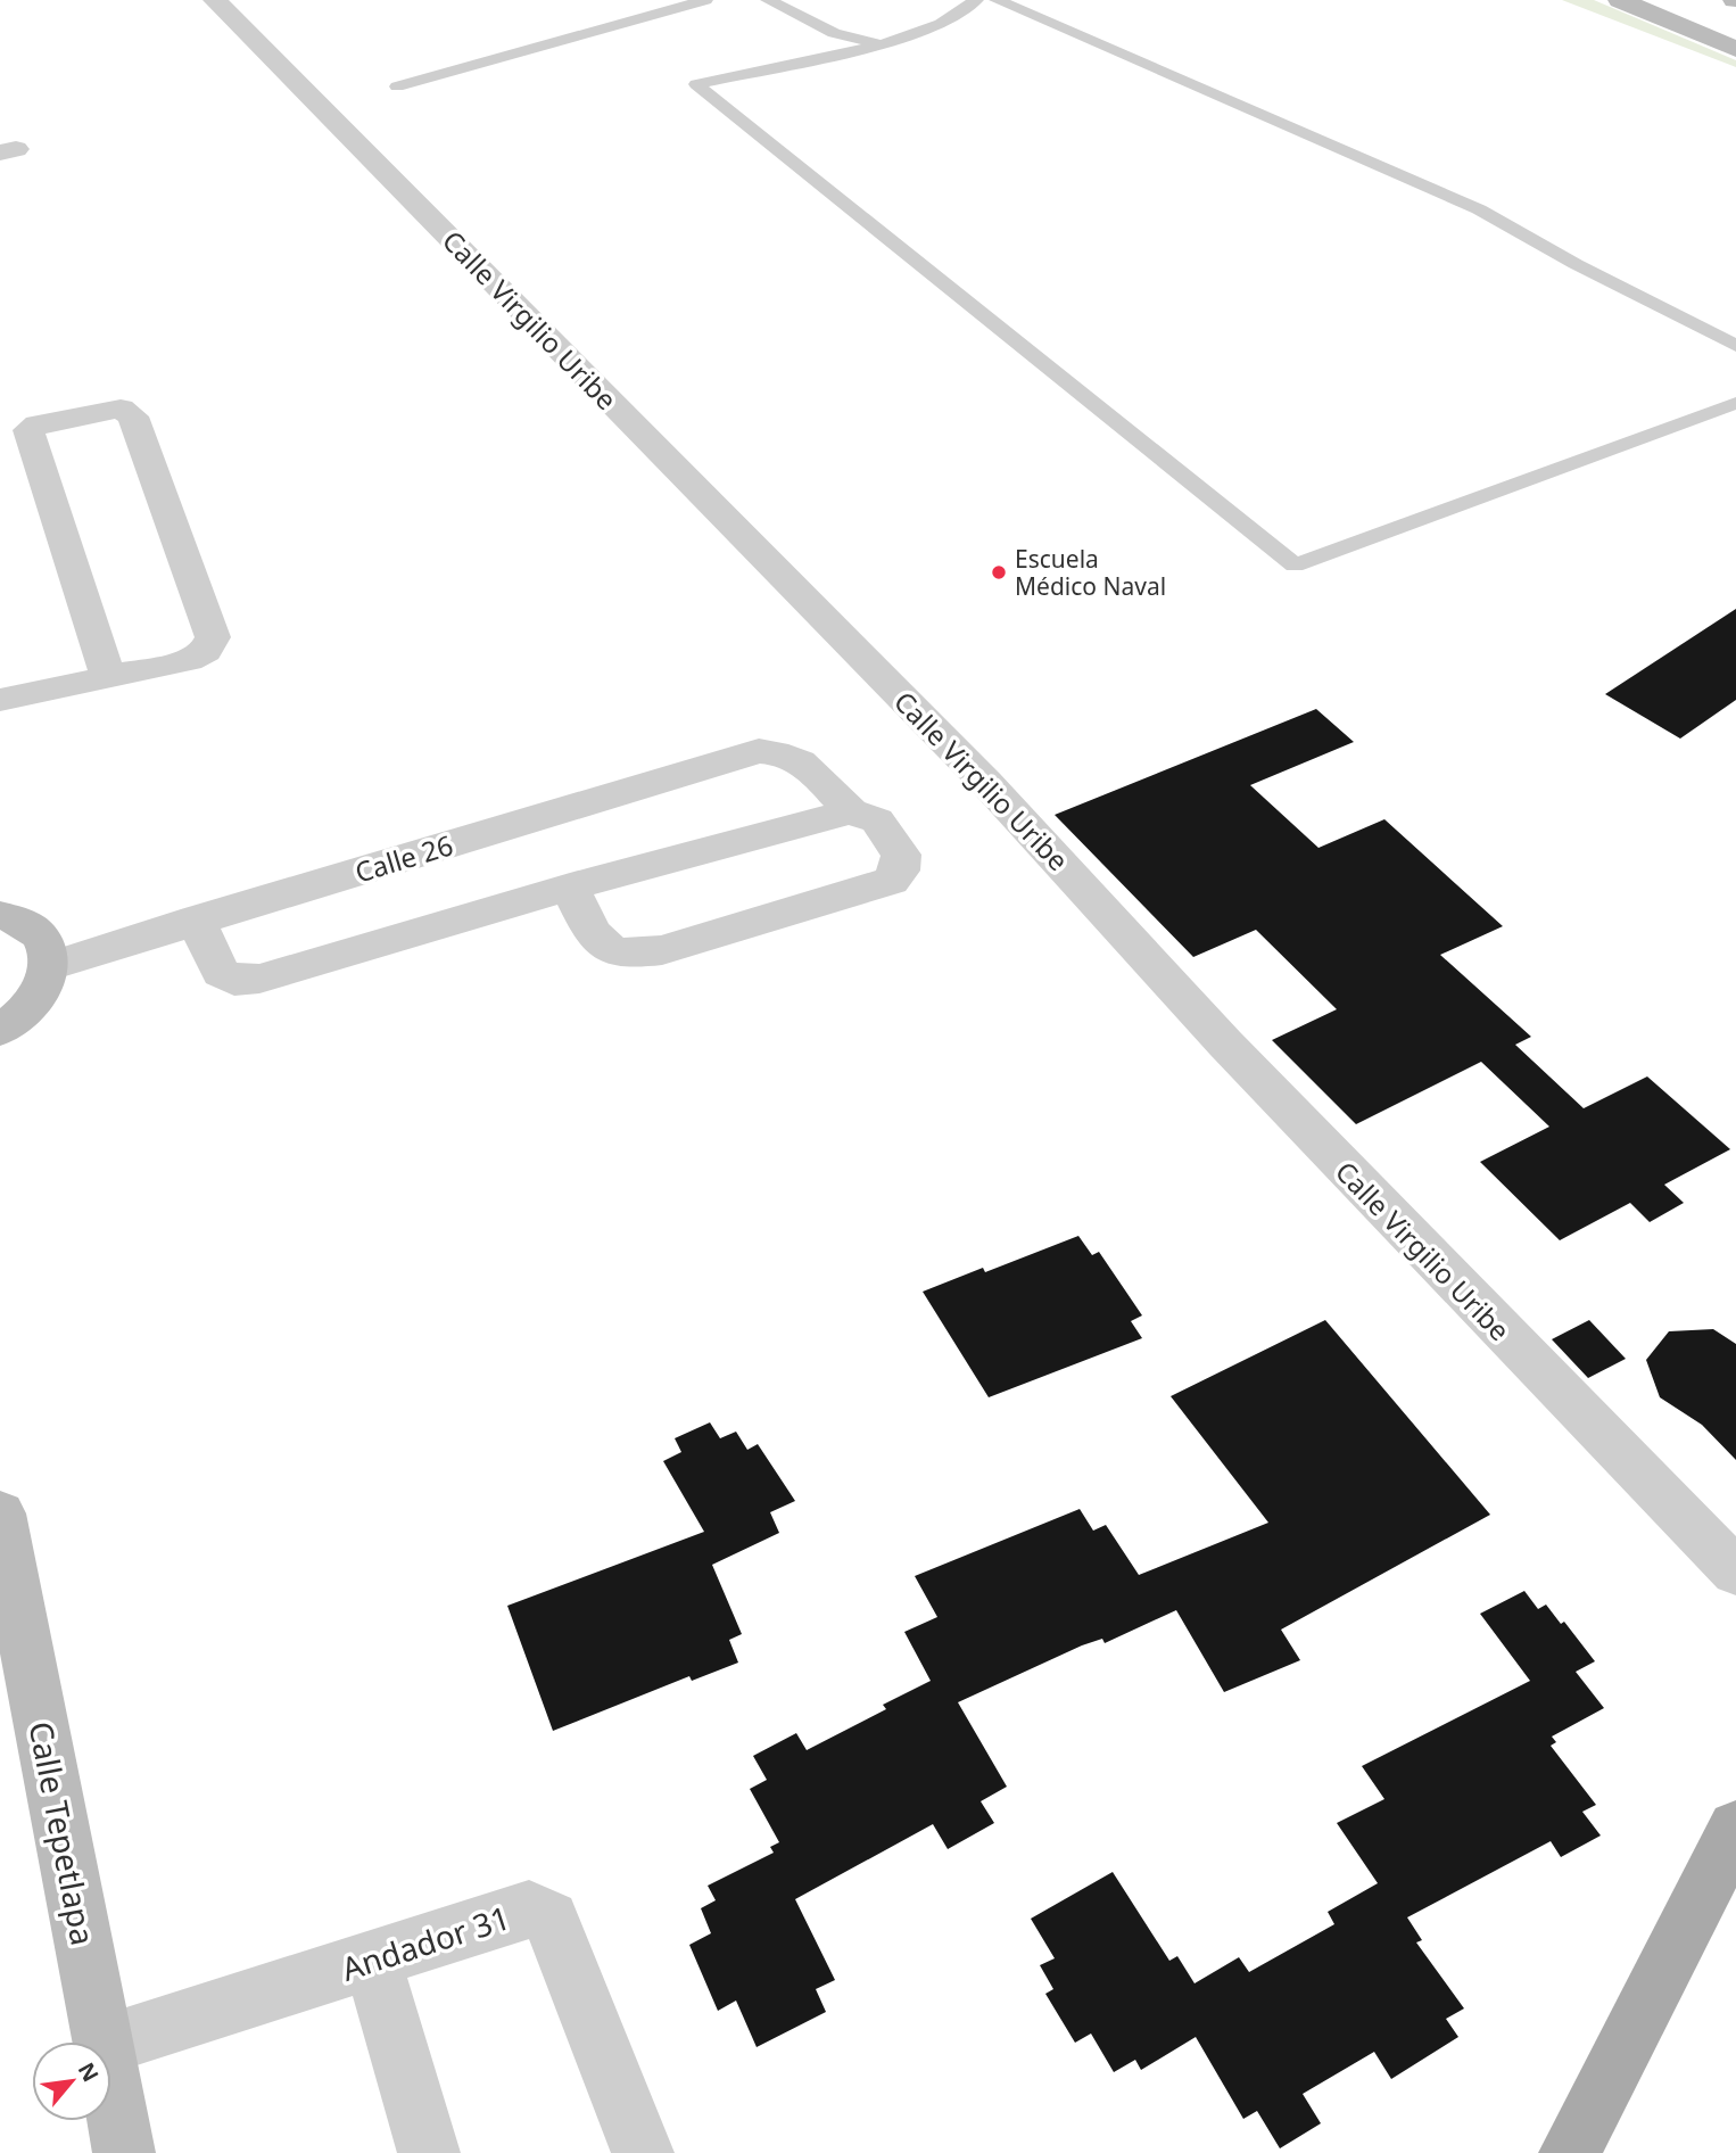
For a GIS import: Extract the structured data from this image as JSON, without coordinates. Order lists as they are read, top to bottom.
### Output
{
  "streets": {
    "street": [
      "Calle Virgilio Uribe",
      "Calle 26",
      "Calle Tepetlapa",
      "Andador 31"
    ]
  },
  "places": ["Escuela Médico Naval"],
  "north": "top right"
}
